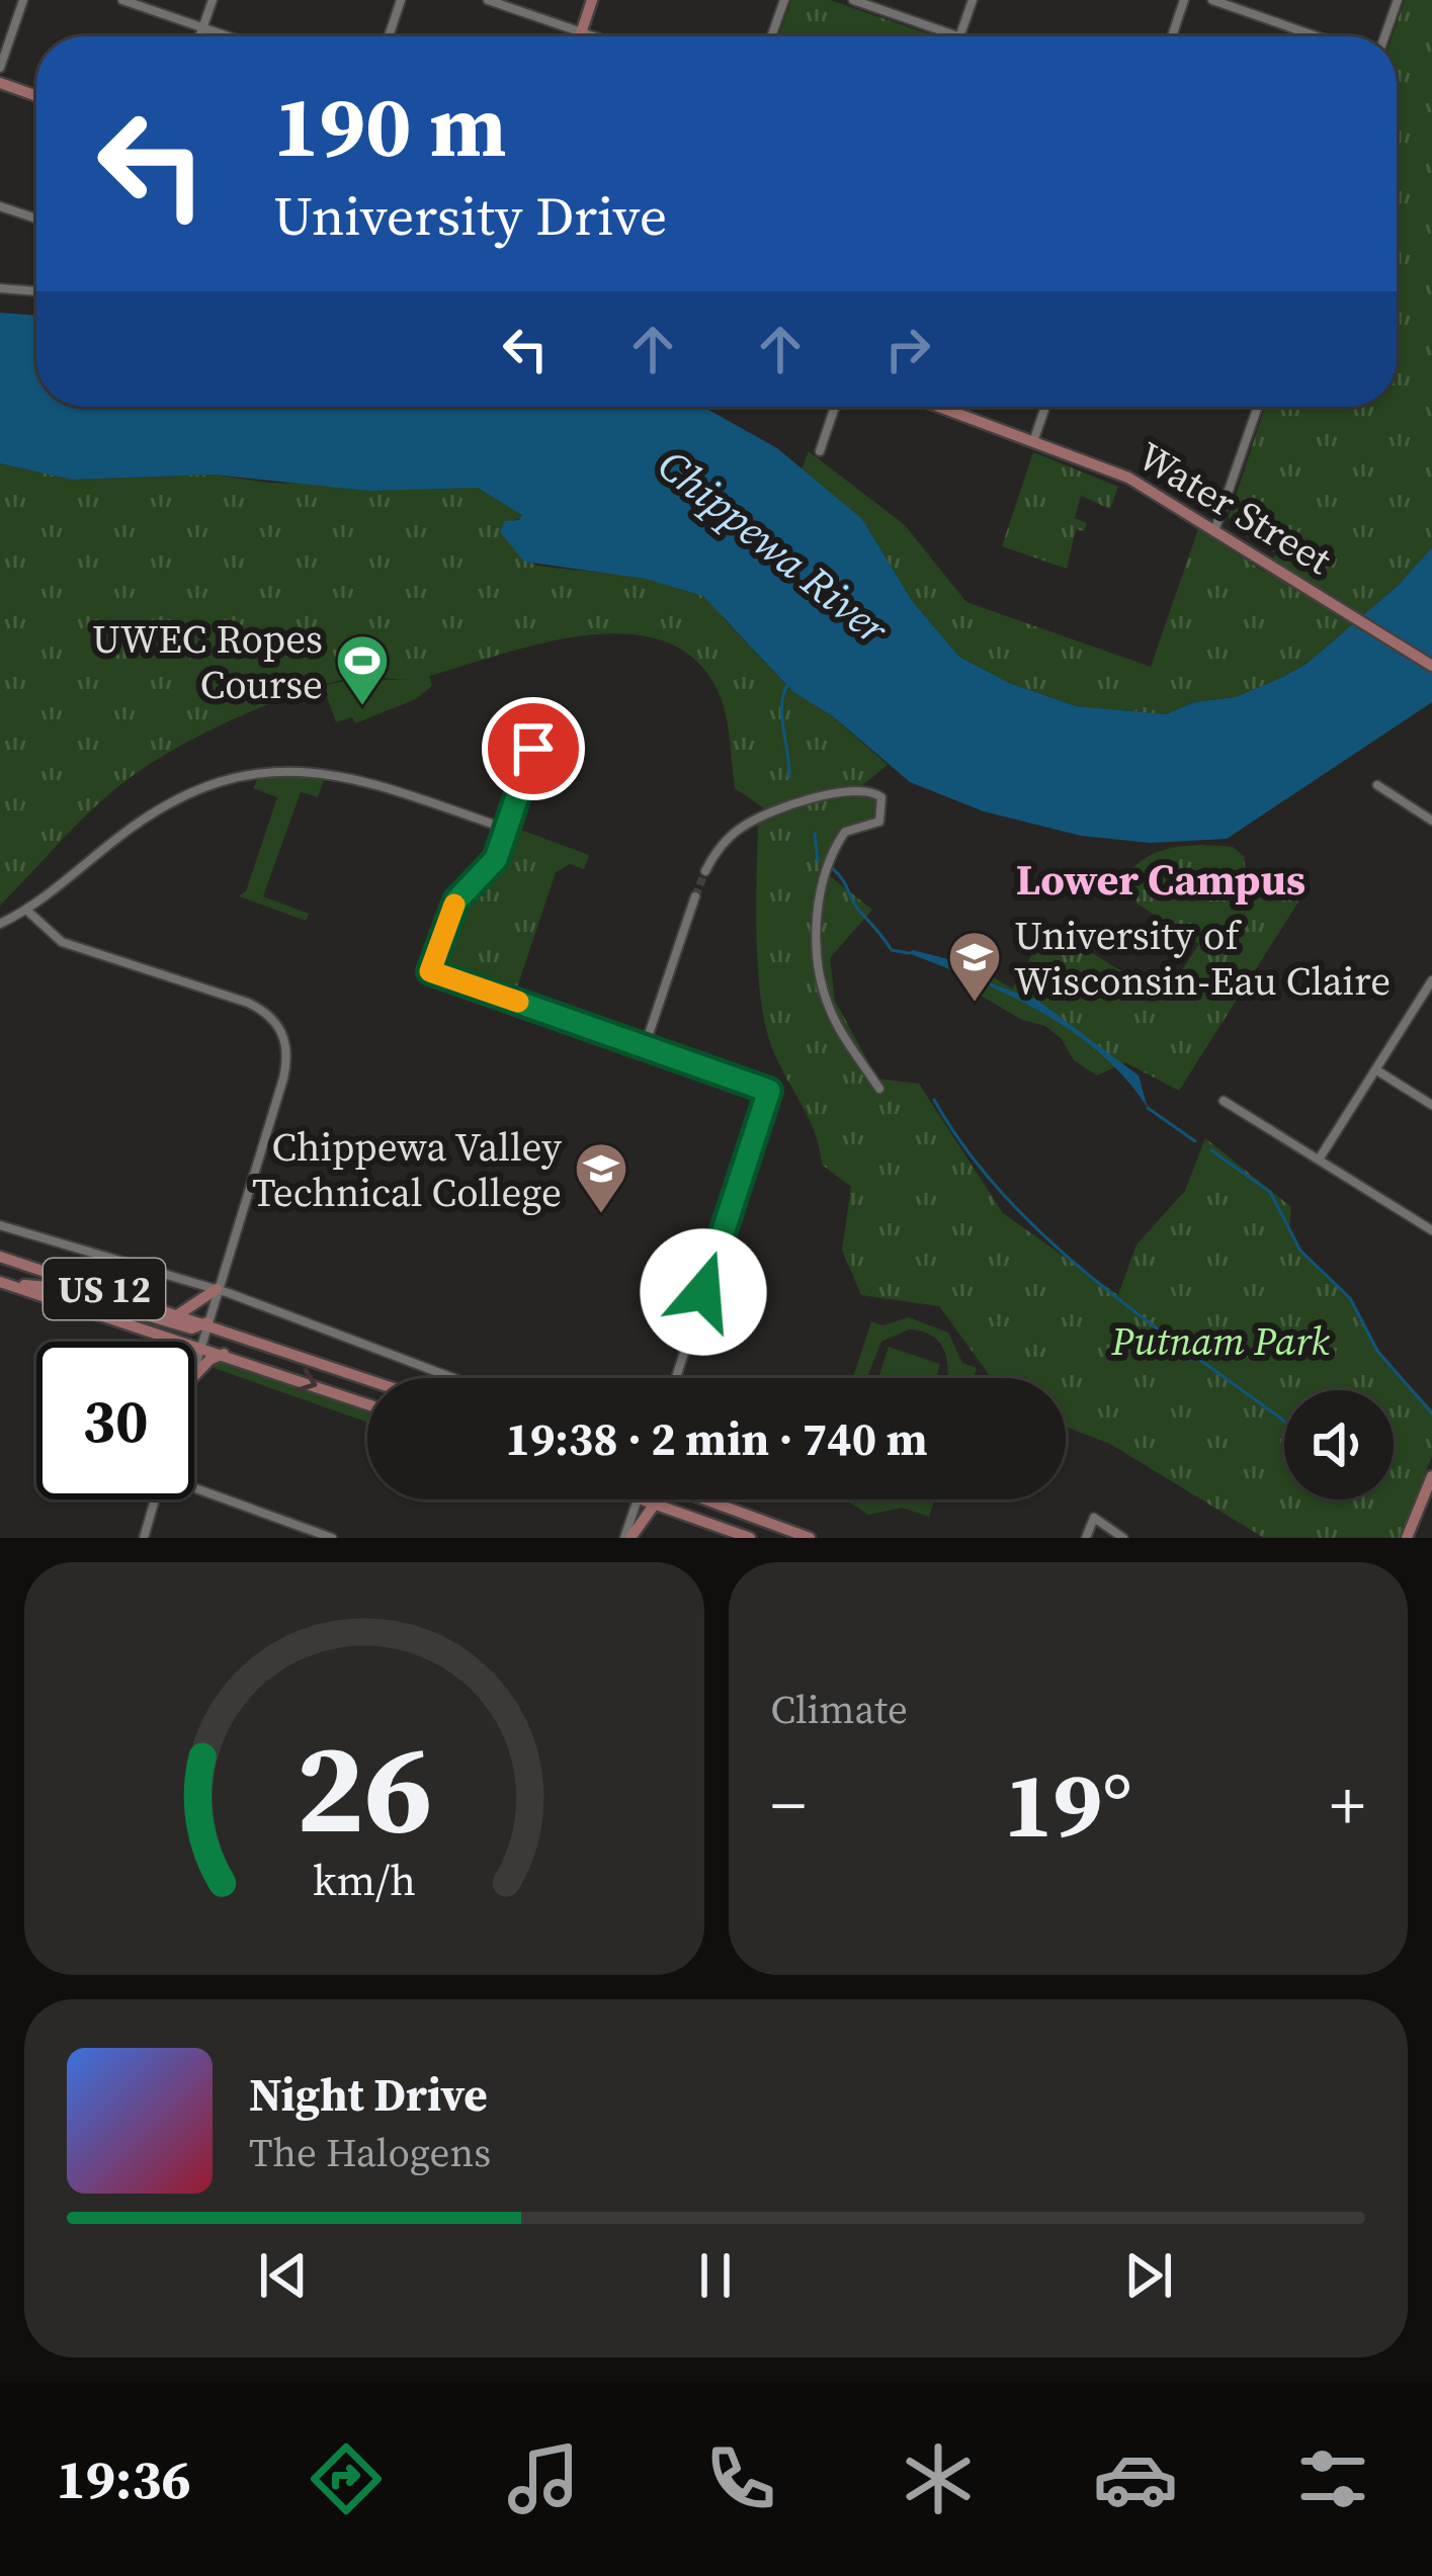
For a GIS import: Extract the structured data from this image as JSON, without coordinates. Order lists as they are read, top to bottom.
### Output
{
  "streets": {
    "main road": ["Water Street", "US 12"]
  },
  "districts": ["Lower Campus"],
  "water": ["Chippewa River"],
  "parks": ["Putnam Park"],
  "places": {
    "sports": ["UWEC Ropes Course"],
    "school or university": ["University of Wisconsin-Eau Claire", "Chippewa Valley Technical College"]
  },
  "page": {
    "turn": ["190 m", "University Drive"],
    "limit": "30",
    "trip": "19:38 · 2 min · 740 m",
    "tile": "Climate",
    "heat": ["−", "19°", "+"],
    "song": ["Night Drive", "The Halogens"],
    "tabs": "19:36",
    "gauge": ["26", "km/h"]
  }
}
